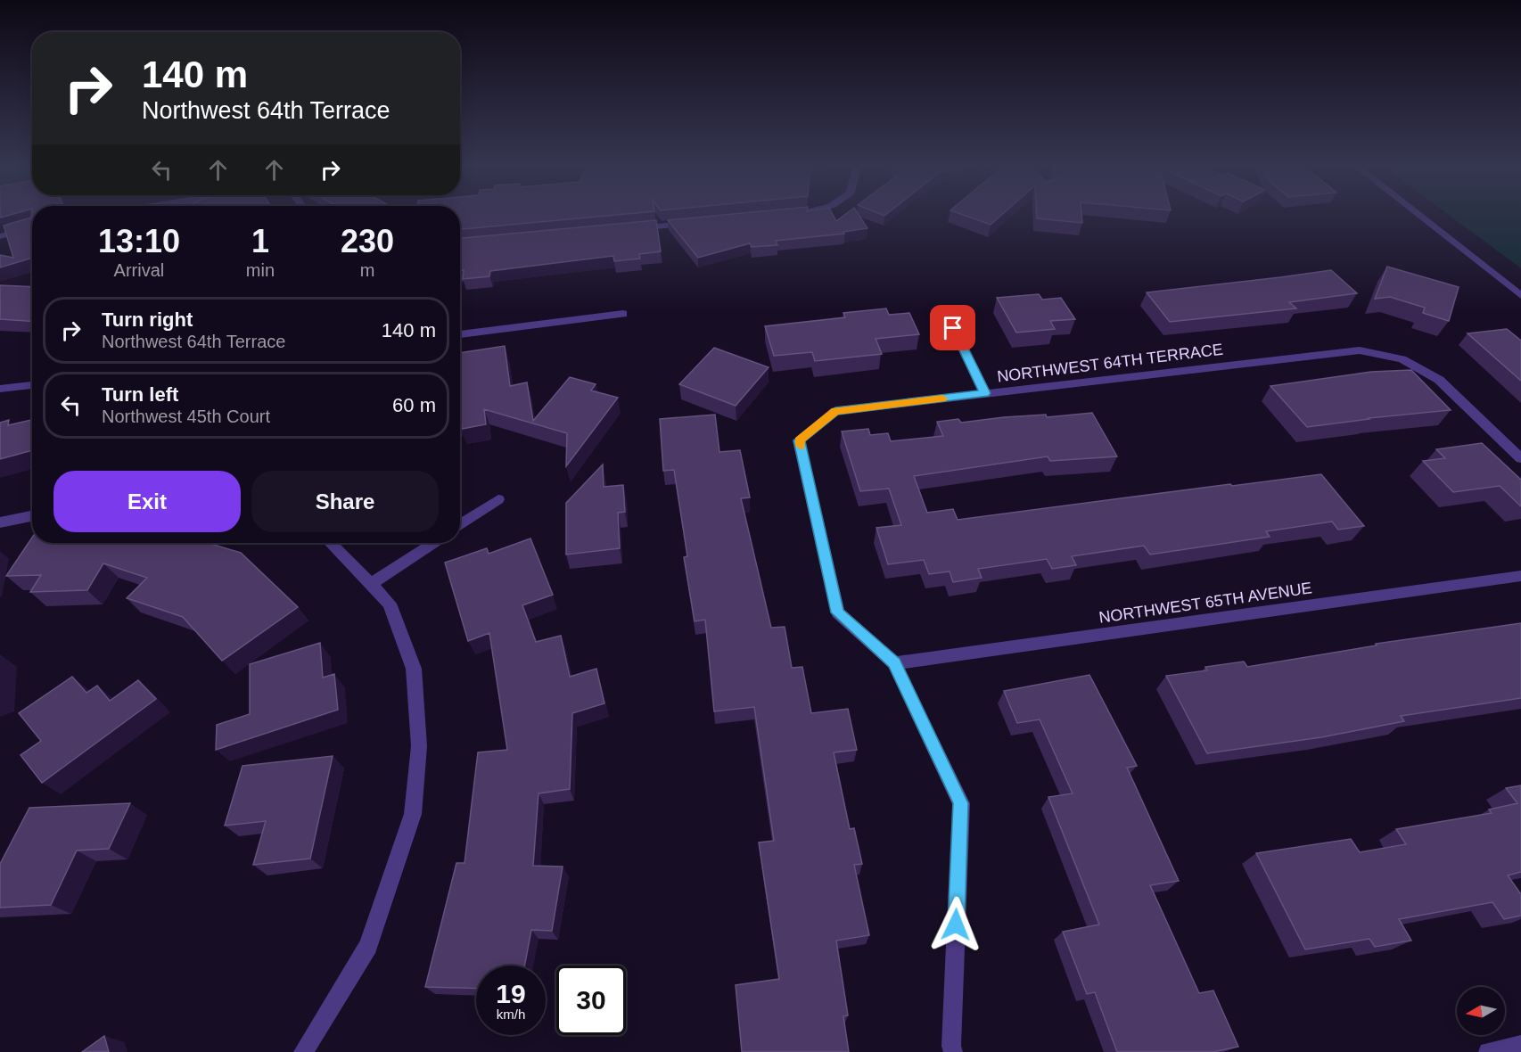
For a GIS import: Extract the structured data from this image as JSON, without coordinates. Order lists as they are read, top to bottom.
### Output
{
  "streets": {
    "street": ["NORTHWEST 64TH TERRACE", "NORTHWEST 65TH AVENUE"]
  },
  "crossings": [
    ["NORTHWEST 64TH TERRACE", "NORTHWEST 65TH AVENUE"]
  ],
  "north": "left",
  "page": {
    "turn": ["140 m", "Northwest 64th Terrace"],
    "eta": [
      "13:10",
      "Arrival",
      "1",
      "min",
      "230",
      "m"
    ],
    "list": [
      {
        "name": "Turn right",
        "note": "Northwest 64th Terrace",
        "value": "140 m"
      },
      {
        "name": "Turn left",
        "note": "Northwest 45th Court",
        "value": "60 m"
      }
    ],
    "buttons": ["Exit", "Share"],
    "speed": "19 km/h",
    "limit": "30"
  }
}
